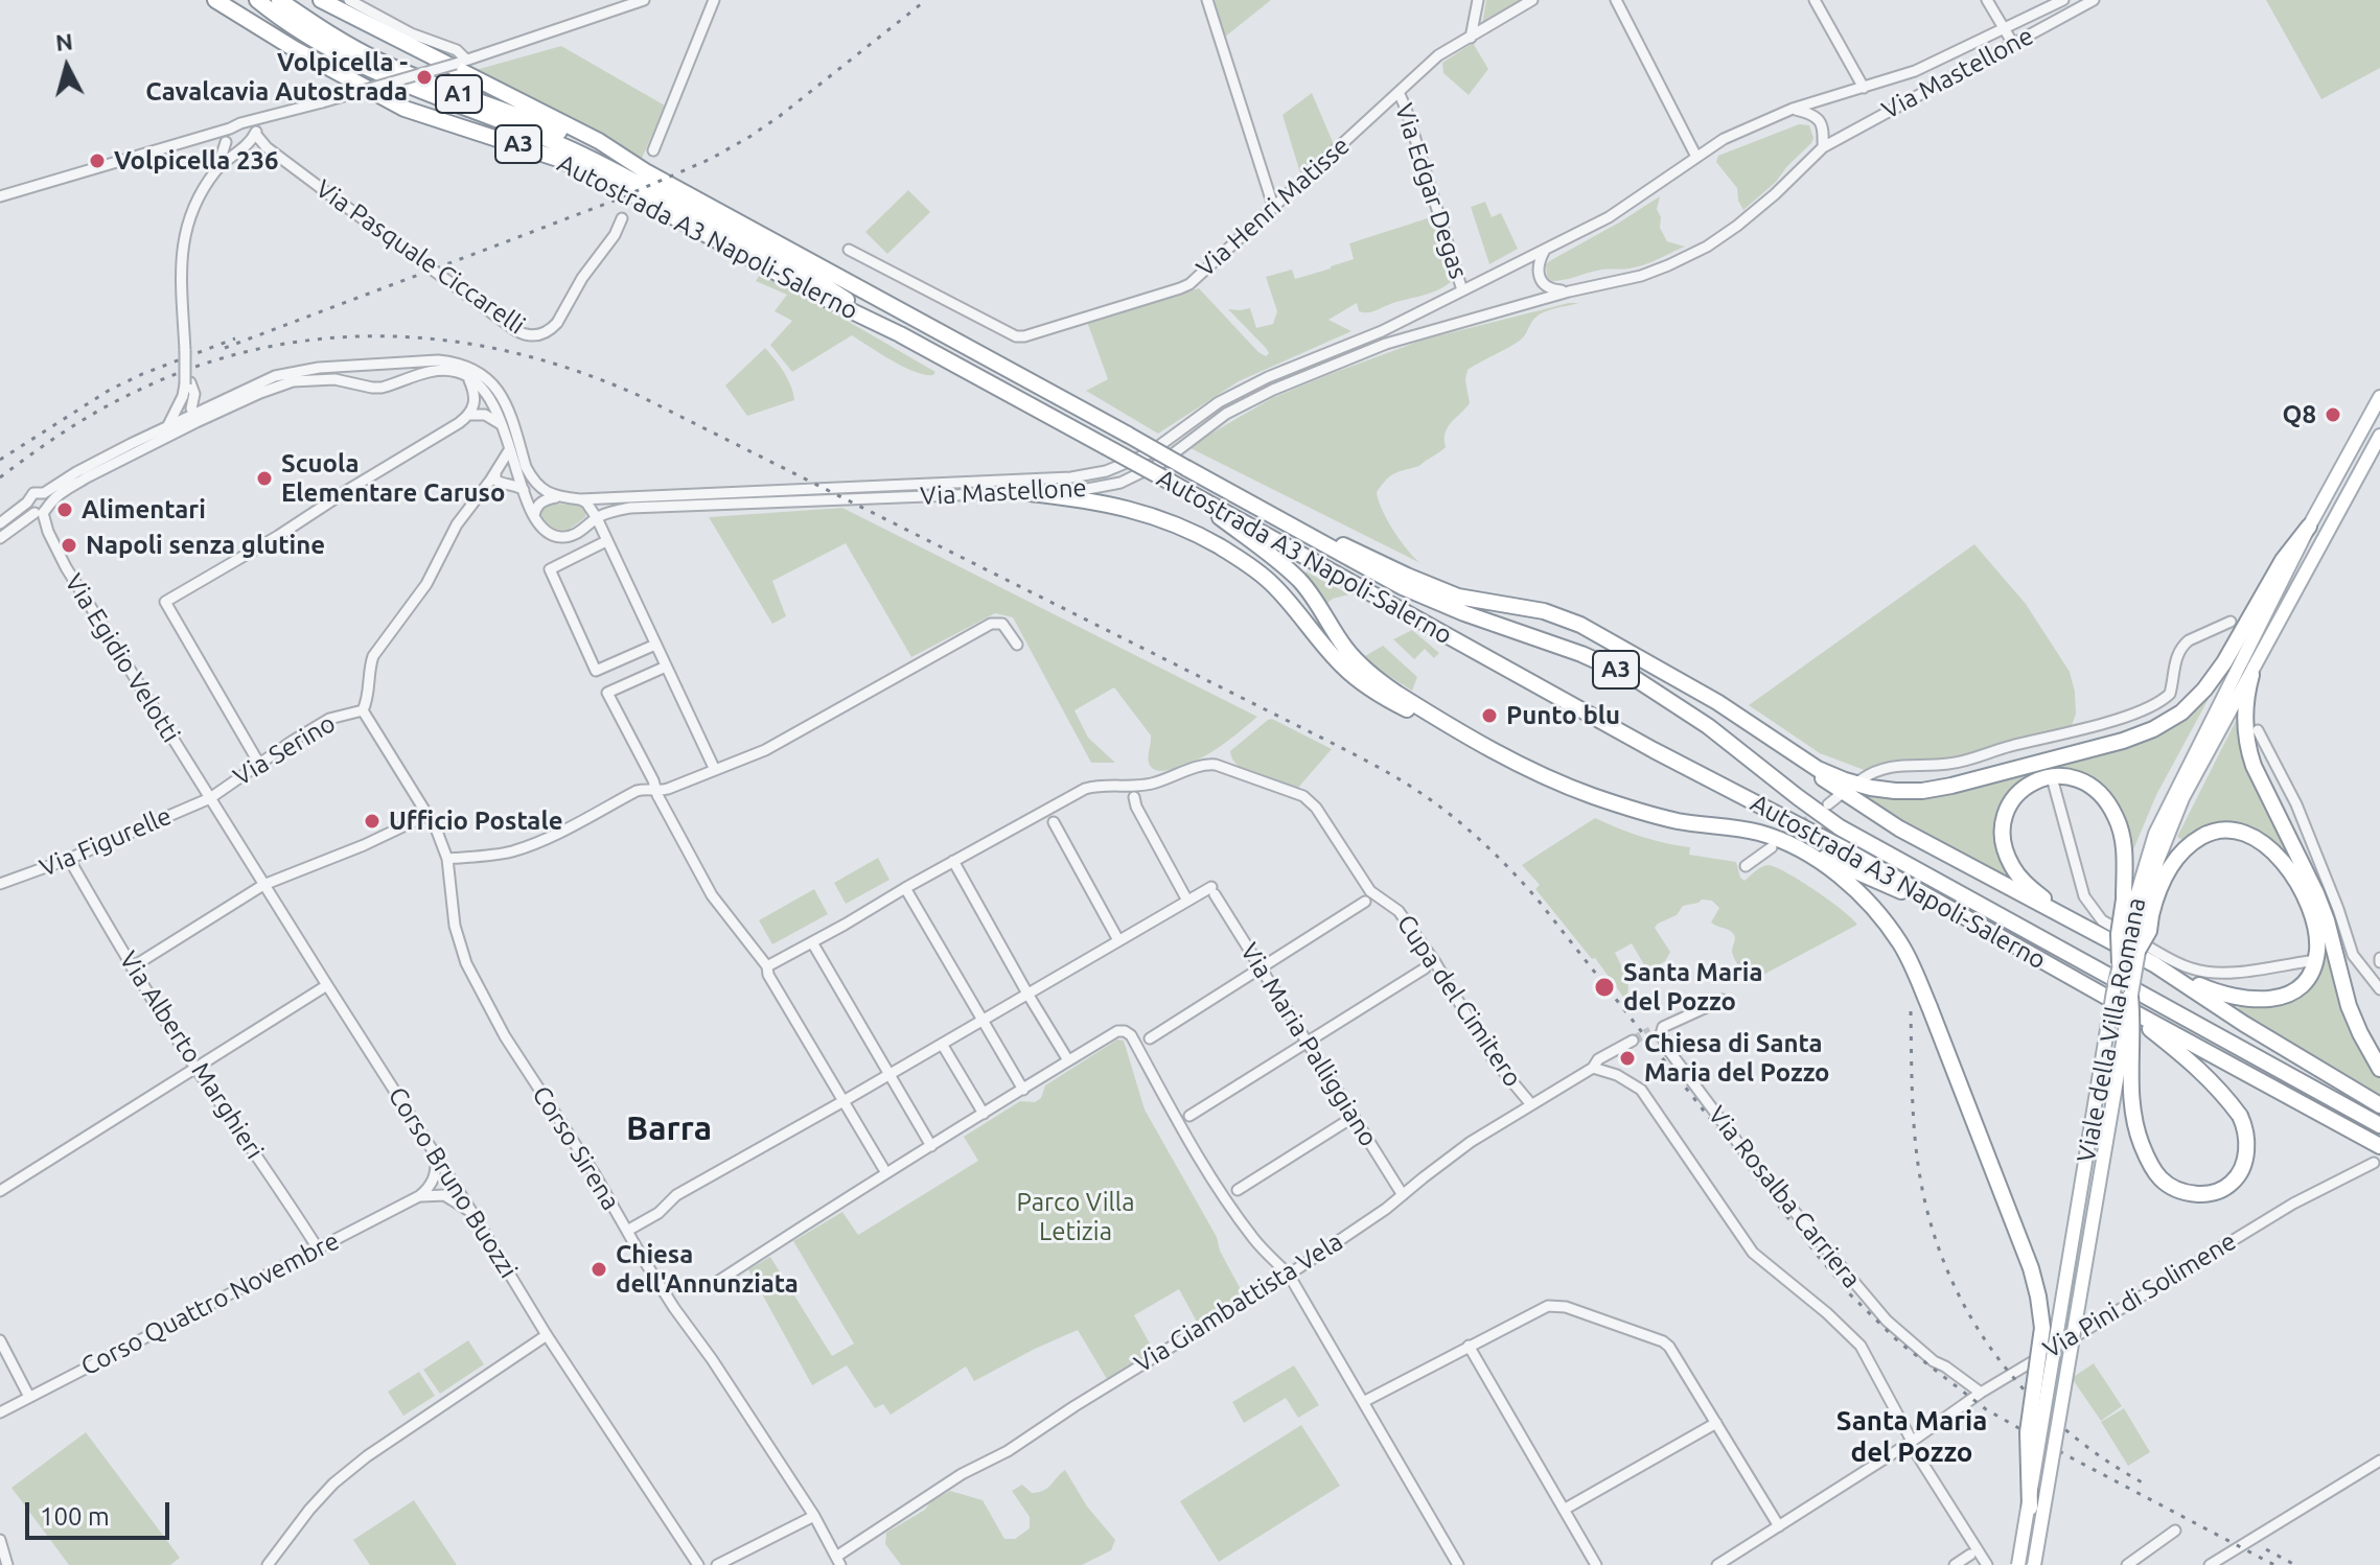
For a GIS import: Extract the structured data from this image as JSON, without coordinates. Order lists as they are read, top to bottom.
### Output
{
  "streets": {
    "highway": ["A1", "A3", "Autostrada A3 Napoli-Salerno"],
    "main road": ["Viale della Villa Romana"],
    "street": [
      "Via Mastellone",
      "Via Edgar Degas",
      "Via Henri Matisse",
      "Via Pasquale Ciccarelli",
      "Via Egidio Velotti",
      "Via Serino",
      "Via Figurelle",
      "Cupa del Cimitero",
      "Via Maria Palliggiano",
      "Via Alberto Marghieri",
      "Corso Sirena",
      "Corso Bruno Buozzi",
      "Via Rosalba Carriera",
      "Via Pini di Solimene",
      "Via Giambattista Vela",
      "Corso Quattro Novembre"
    ]
  },
  "crossings": [
    ["Via Mastellone", "Via Edgar Degas"],
    ["A1", "Autostrada A3 Napoli-Salerno"],
    ["A3", "Autostrada A3 Napoli-Salerno"],
    ["A3", "Viale della Villa Romana"],
    ["Via Edgar Degas", "Via Henri Matisse"],
    ["Autostrada A3 Napoli-Salerno", "Viale della Villa Romana"],
    ["Via Egidio Velotti", "Via Serino"],
    ["Via Egidio Velotti", "Via Figurelle"],
    ["Via Egidio Velotti", "Corso Bruno Buozzi"],
    ["Via Serino", "Via Figurelle"],
    ["Via Serino", "Corso Sirena"],
    ["Via Serino", "Corso Bruno Buozzi"],
    ["Via Figurelle", "Via Alberto Marghieri"],
    ["Via Figurelle", "Corso Bruno Buozzi"],
    ["Cupa del Cimitero", "Via Giambattista Vela"],
    ["Via Maria Palliggiano", "Via Giambattista Vela"],
    ["Via Alberto Marghieri", "Corso Quattro Novembre"],
    ["Corso Sirena", "Via Giambattista Vela"],
    ["Via Rosalba Carriera", "Via Pini di Solimene"]
  ],
  "districts": ["Barra", "Santa Maria del Pozzo"],
  "parks": ["Parco Villa Letizia"],
  "places": [
    "Volpicella - Cavalcavia Autostrada",
    "Volpicella 236",
    "Q8",
    "Scuola Elementare Caruso",
    "Alimentari",
    "Napoli senza glutine",
    "Punto blu",
    "Ufficio Postale",
    "Santa Maria del Pozzo",
    "Chiesa di Santa Maria del Pozzo",
    "Chiesa dell'Annunziata"
  ],
  "scale_bar": "100 m",
  "north": "top"
}
